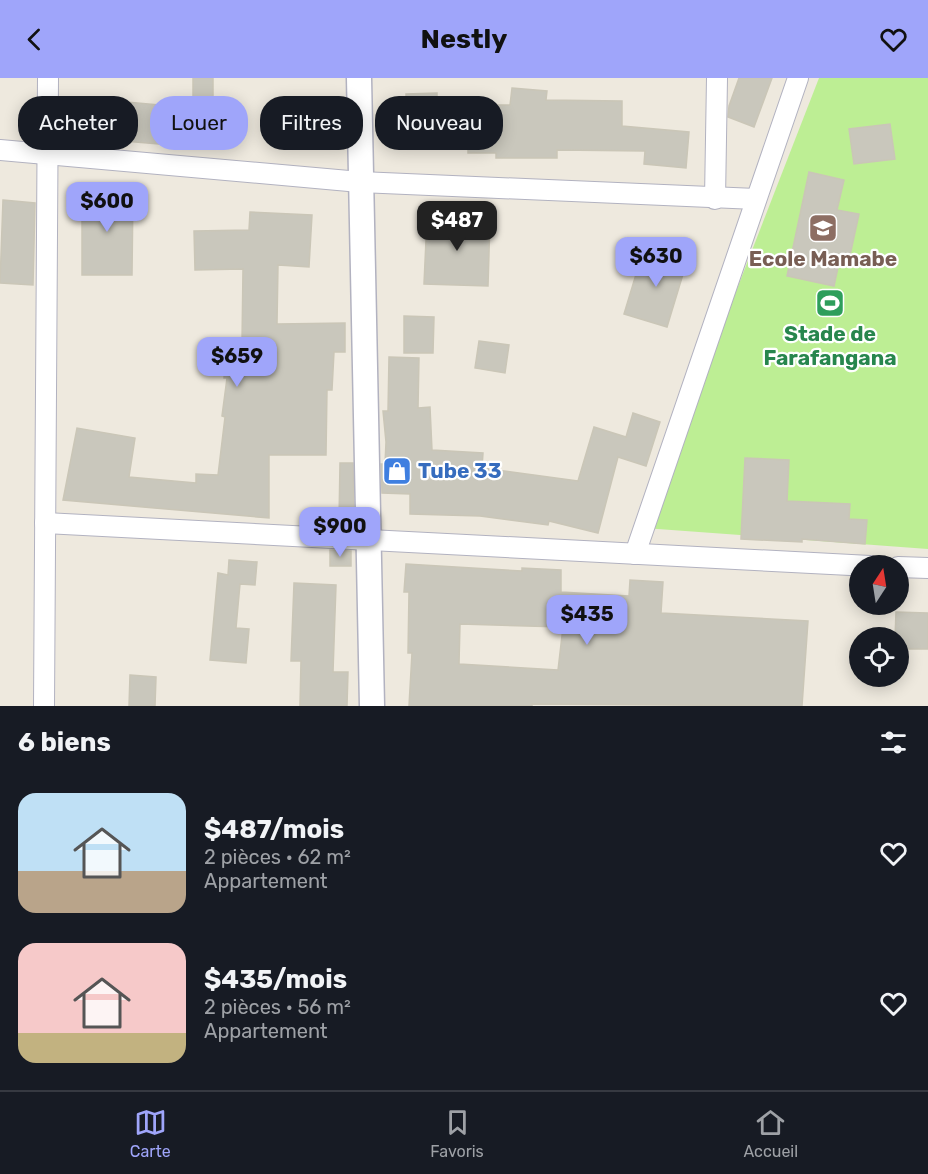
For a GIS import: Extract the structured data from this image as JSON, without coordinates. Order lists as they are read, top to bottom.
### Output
{
  "places": {
    "school or university": ["Ecole Mamabe"],
    "sports": ["Stade de Farafangana"],
    "shop": ["Tube 33"]
  },
  "north": "top",
  "page": {
    "header": "Nestly",
    "chip": [
      "Acheter",
      "Louer",
      "Filtres",
      "Nouveau"
    ],
    "price": [
      "$600",
      "$487",
      "$630",
      "$659",
      "$900",
      "$435"
    ],
    "heading": "6 biens",
    "list": [
      {
        "name": "$487/mois",
        "note": "2 pièces · 62 m² · Appartement"
      },
      {
        "name": "$435/mois",
        "note": "2 pièces · 56 m² · Appartement"
      }
    ],
    "tabs": ["Carte", "Favoris", "Accueil"]
  }
}
